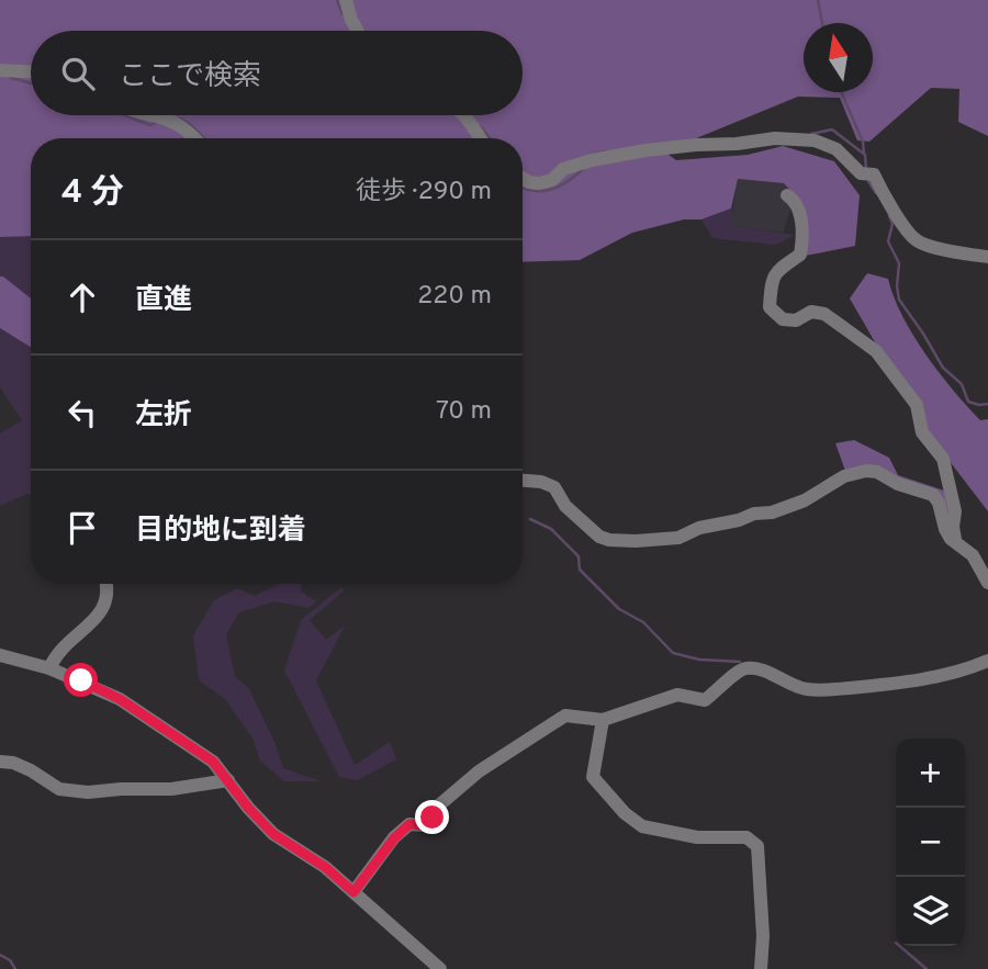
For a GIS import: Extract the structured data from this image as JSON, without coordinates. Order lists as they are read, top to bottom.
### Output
{
  "north": "top",
  "page": {
    "search": "ここで検索",
    "heading": ["4 分", "徒歩 · 290 m"],
    "list": [
      ["直進", "220 m"],
      ["左折", "70 m"],
      "目的地に到着"
    ],
    "map_buttons": ["+", "−"]
  }
}
